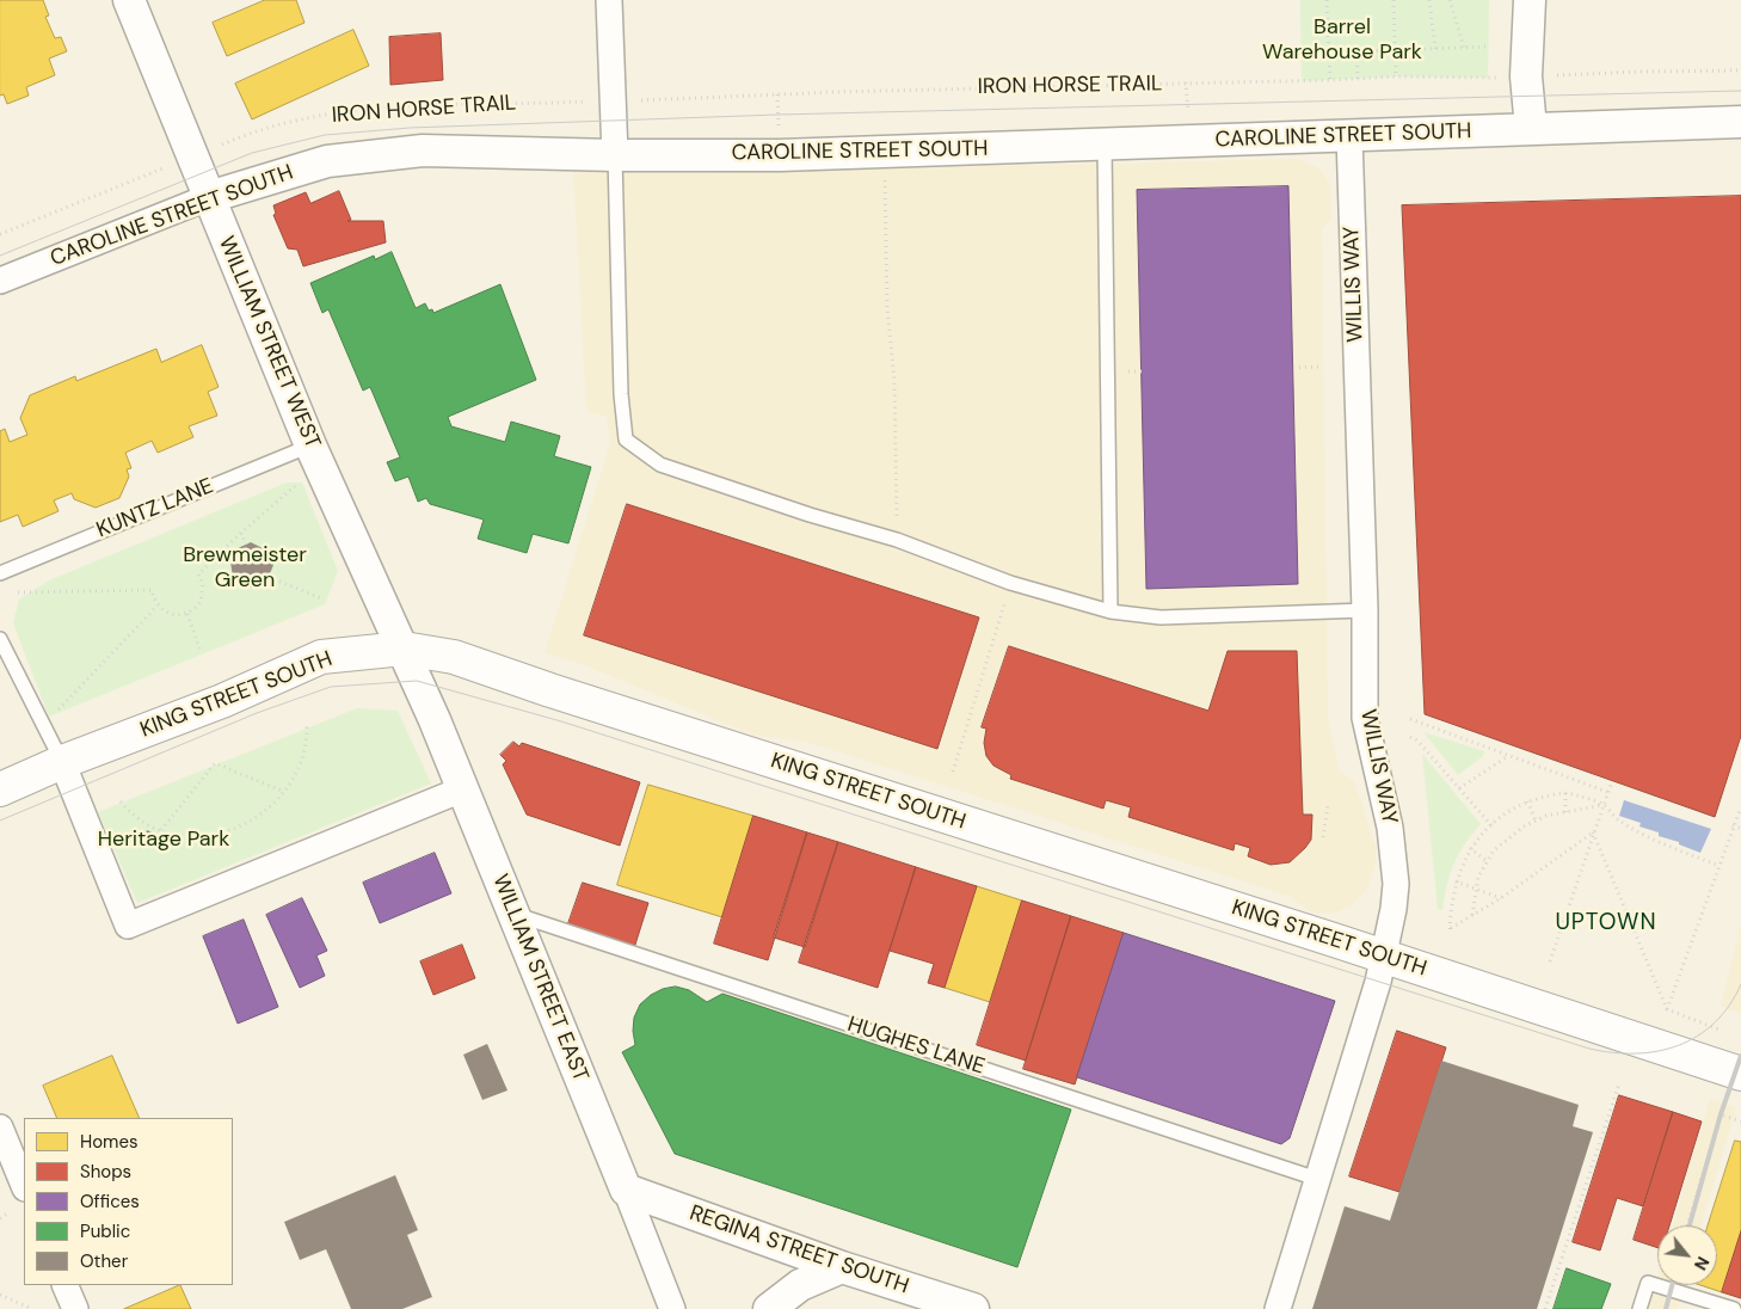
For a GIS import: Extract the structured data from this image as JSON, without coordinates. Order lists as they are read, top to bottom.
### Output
{
  "streets": {
    "main road": ["KING STREET SOUTH"],
    "street": [
      "CAROLINE STREET SOUTH",
      "WILLIS WAY",
      "WILLIAM STREET WEST",
      "WILLIAM STREET EAST",
      "REGINA STREET SOUTH"
    ],
    "lane": ["KUNTZ LANE", "HUGHES LANE"],
    "path": ["IRON HORSE TRAIL"]
  },
  "crossings": [
    ["CAROLINE STREET SOUTH", "WILLIS WAY"],
    ["CAROLINE STREET SOUTH", "WILLIAM STREET WEST"],
    ["WILLIS WAY", "KING STREET SOUTH"],
    ["WILLIS WAY", "HUGHES LANE"],
    ["WILLIAM STREET WEST", "KUNTZ LANE"],
    ["WILLIAM STREET WEST", "KING STREET SOUTH"],
    ["WILLIAM STREET WEST", "WILLIAM STREET EAST"],
    ["KING STREET SOUTH", "WILLIAM STREET EAST"],
    ["WILLIAM STREET EAST", "HUGHES LANE"],
    ["WILLIAM STREET EAST", "REGINA STREET SOUTH"]
  ],
  "districts": ["UPTOWN"],
  "parks": ["Barrel Warehouse Park", "Brewmeister Green", "Heritage Park"],
  "legend": [
    "Homes",
    "Shops",
    "Offices",
    "Public",
    "Other"
  ],
  "north": "bottom right"
}
